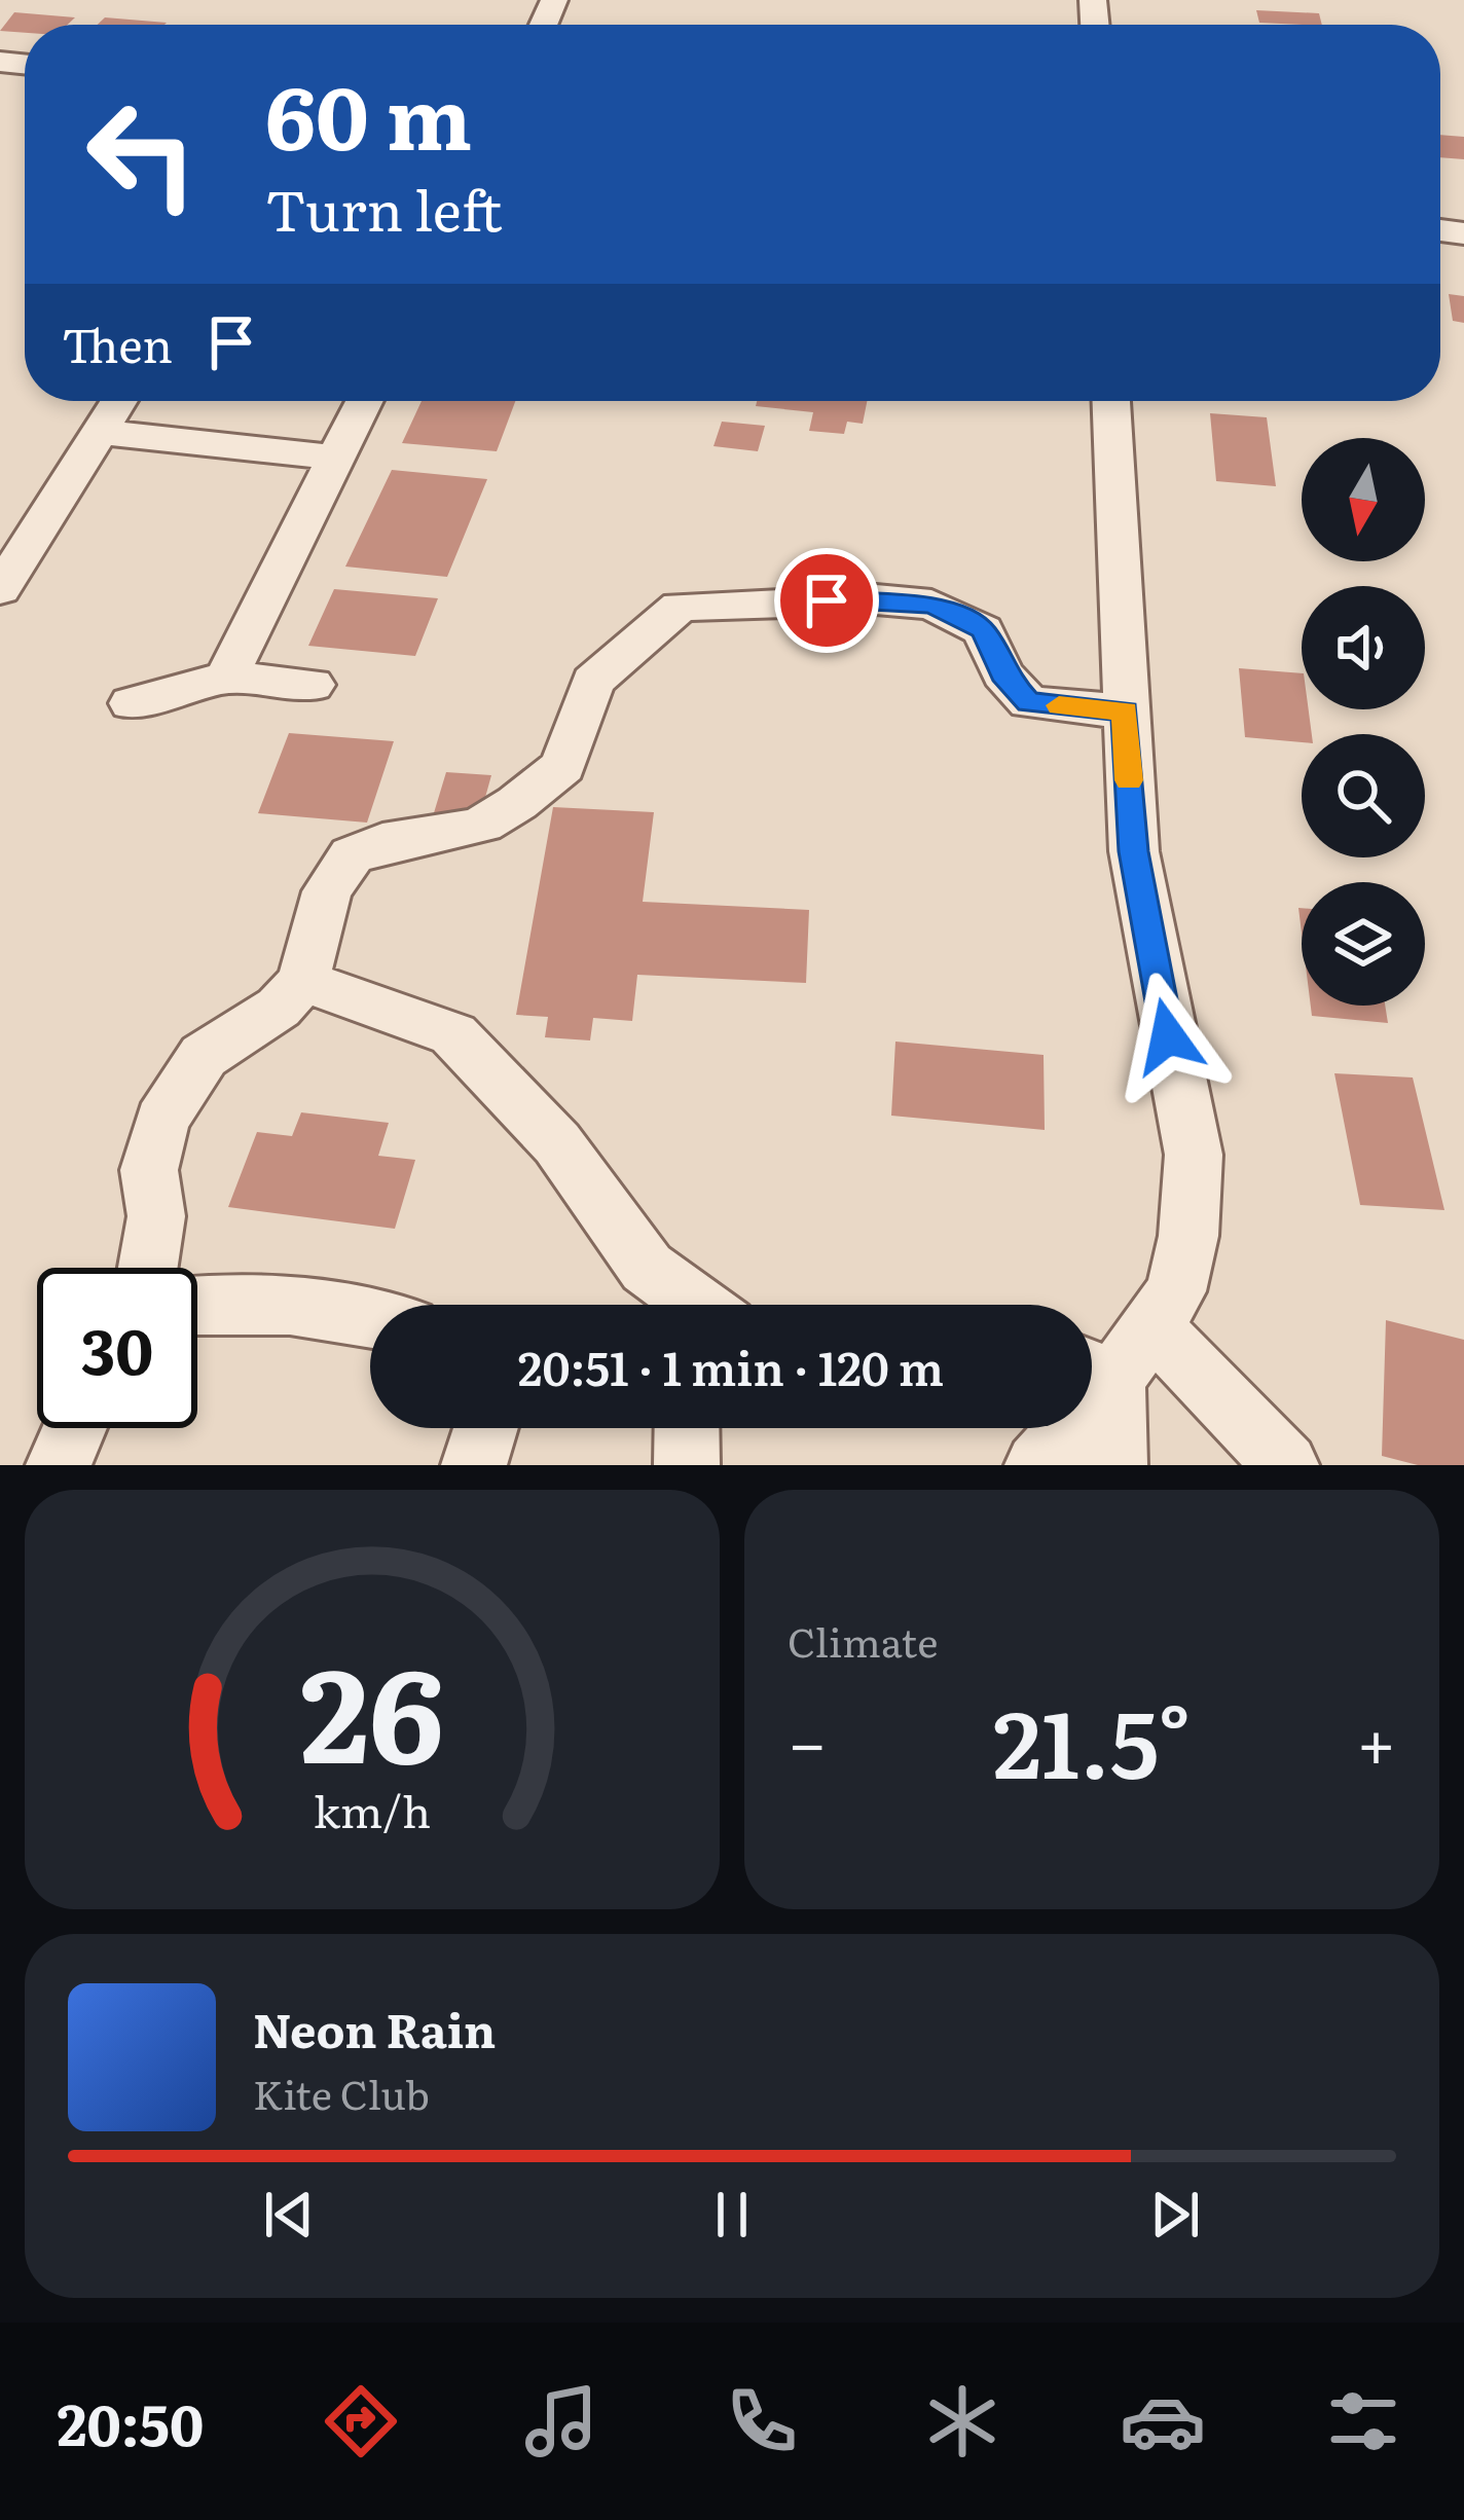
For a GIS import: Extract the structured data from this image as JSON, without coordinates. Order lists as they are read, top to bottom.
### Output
{
  "north": "bottom",
  "page": {
    "turn": ["60 m", "Turn left"],
    "then": "Then",
    "limit": "30",
    "trip": "20:51 · 1 min · 120 m",
    "tile": "Climate",
    "heat": ["−", "21.5°", "+"],
    "song": ["Neon Rain", "Kite Club"],
    "tabs": "20:50",
    "gauge": ["26", "km/h"]
  }
}
